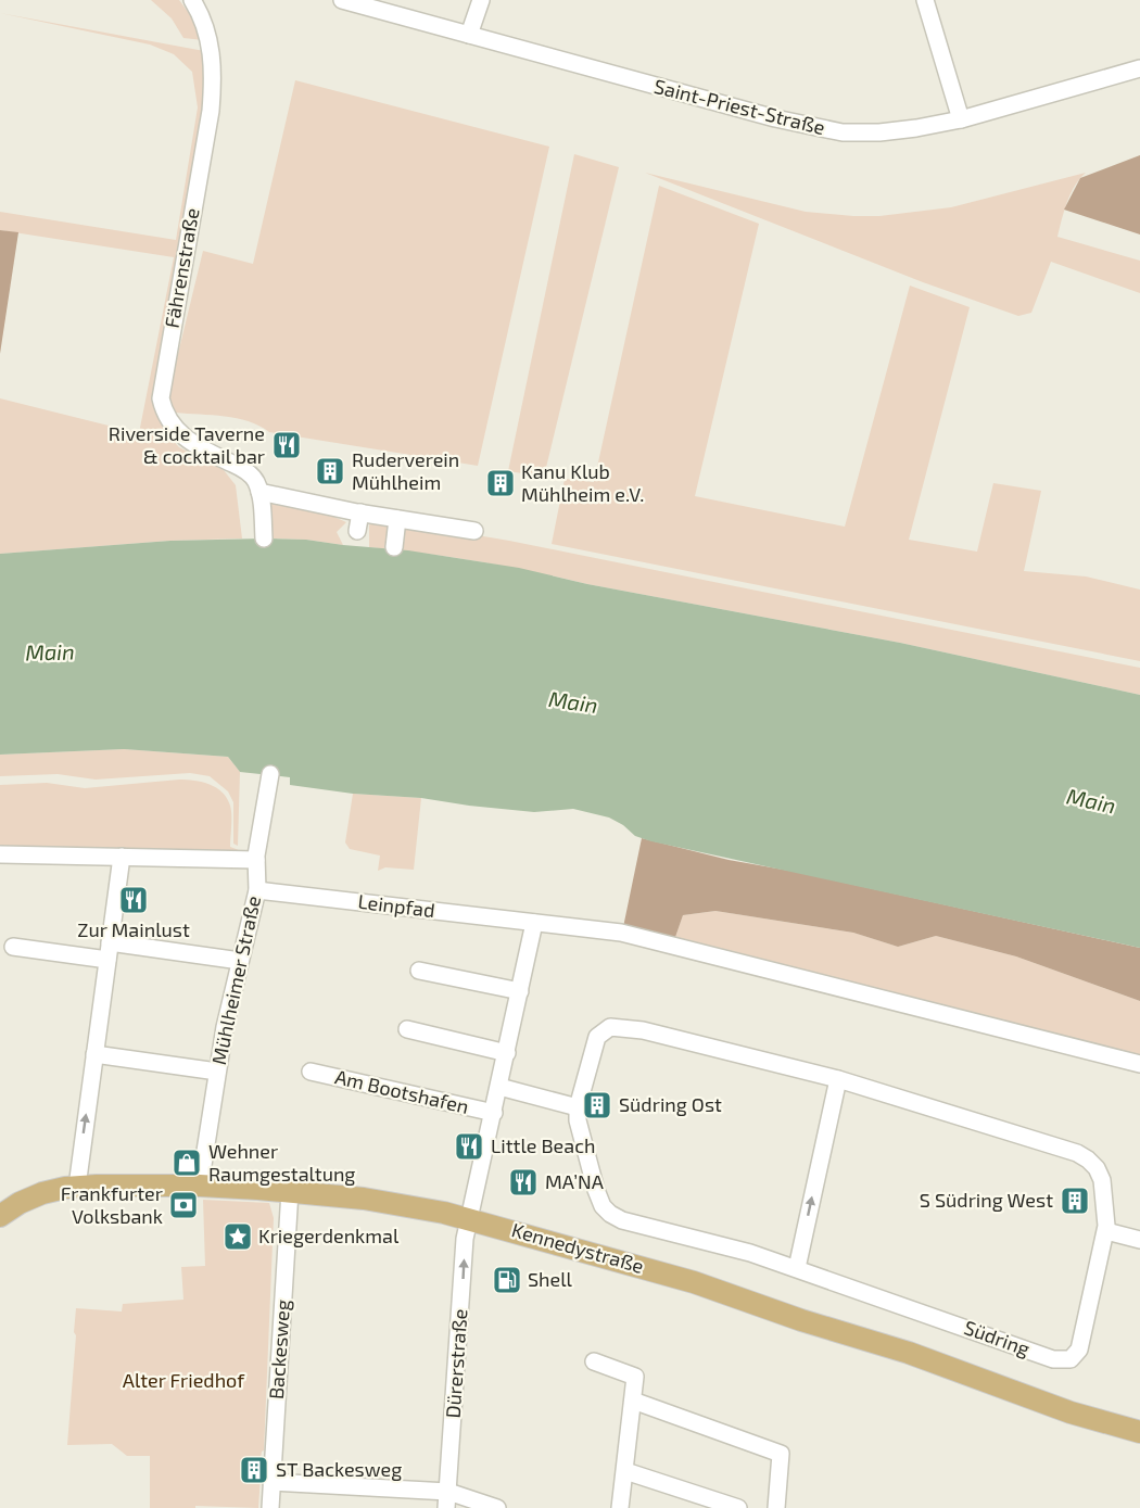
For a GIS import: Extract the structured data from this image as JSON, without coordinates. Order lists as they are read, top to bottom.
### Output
{
  "streets": {
    "main road": ["Kennedystraße"],
    "street": [
      "Saint-Priest-Straße",
      "Fährenstraße",
      "Leinpfad",
      "Mühlheimer Straße",
      "Am Bootshafen",
      "Südring",
      "Backesweg",
      "Dürerstraße"
    ]
  },
  "crossings": [
    ["Leinpfad", "Mühlheimer Straße"],
    ["Leinpfad", "Am Bootshafen"],
    ["Mühlheimer Straße", "Kennedystraße"],
    ["Am Bootshafen", "Kennedystraße"],
    ["Am Bootshafen", "Dürerstraße"],
    ["Kennedystraße", "Backesweg"],
    ["Kennedystraße", "Dürerstraße"]
  ],
  "one_way": ["Dürerstraße"],
  "water": ["Main"],
  "parks": ["Alter Friedhof"],
  "places": {
    "restaurant": [
      "Riverside Taverne & cocktail bar",
      "Zur Mainlust",
      "Little Beach",
      "MA’NA"
    ],
    "building": [
      "Ruderverein Mühlheim",
      "Kanu Klub Mühlheim e.V.",
      "Südring Ost",
      "S Südring West",
      "ST Backesweg"
    ],
    "shop": ["Wehner Raumgestaltung"],
    "bank": ["Frankfurter Volksbank"],
    "place": ["Kriegerdenkmal"],
    "fuel station": ["Shell"]
  }
}
